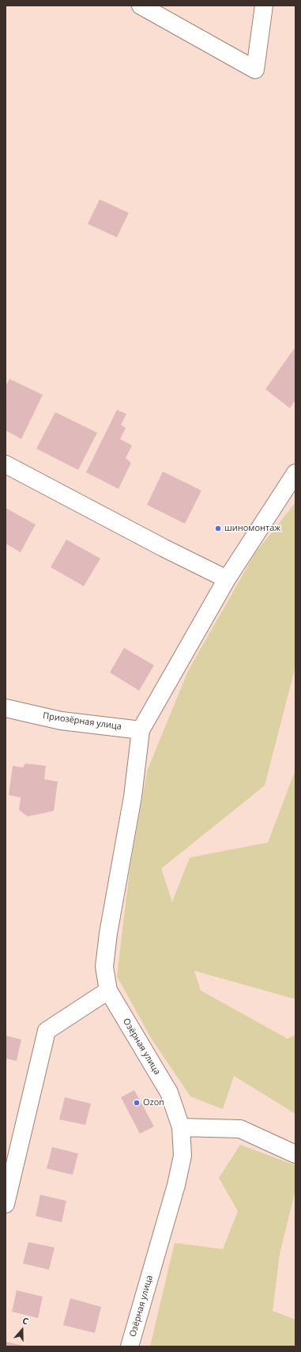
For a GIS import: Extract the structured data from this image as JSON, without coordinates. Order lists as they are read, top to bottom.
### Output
{
  "streets": {
    "street": ["Приозёрная улица", "Озёрная улица"]
  },
  "places": ["шиномонтаж", "Ozon"],
  "north": "top"
}
